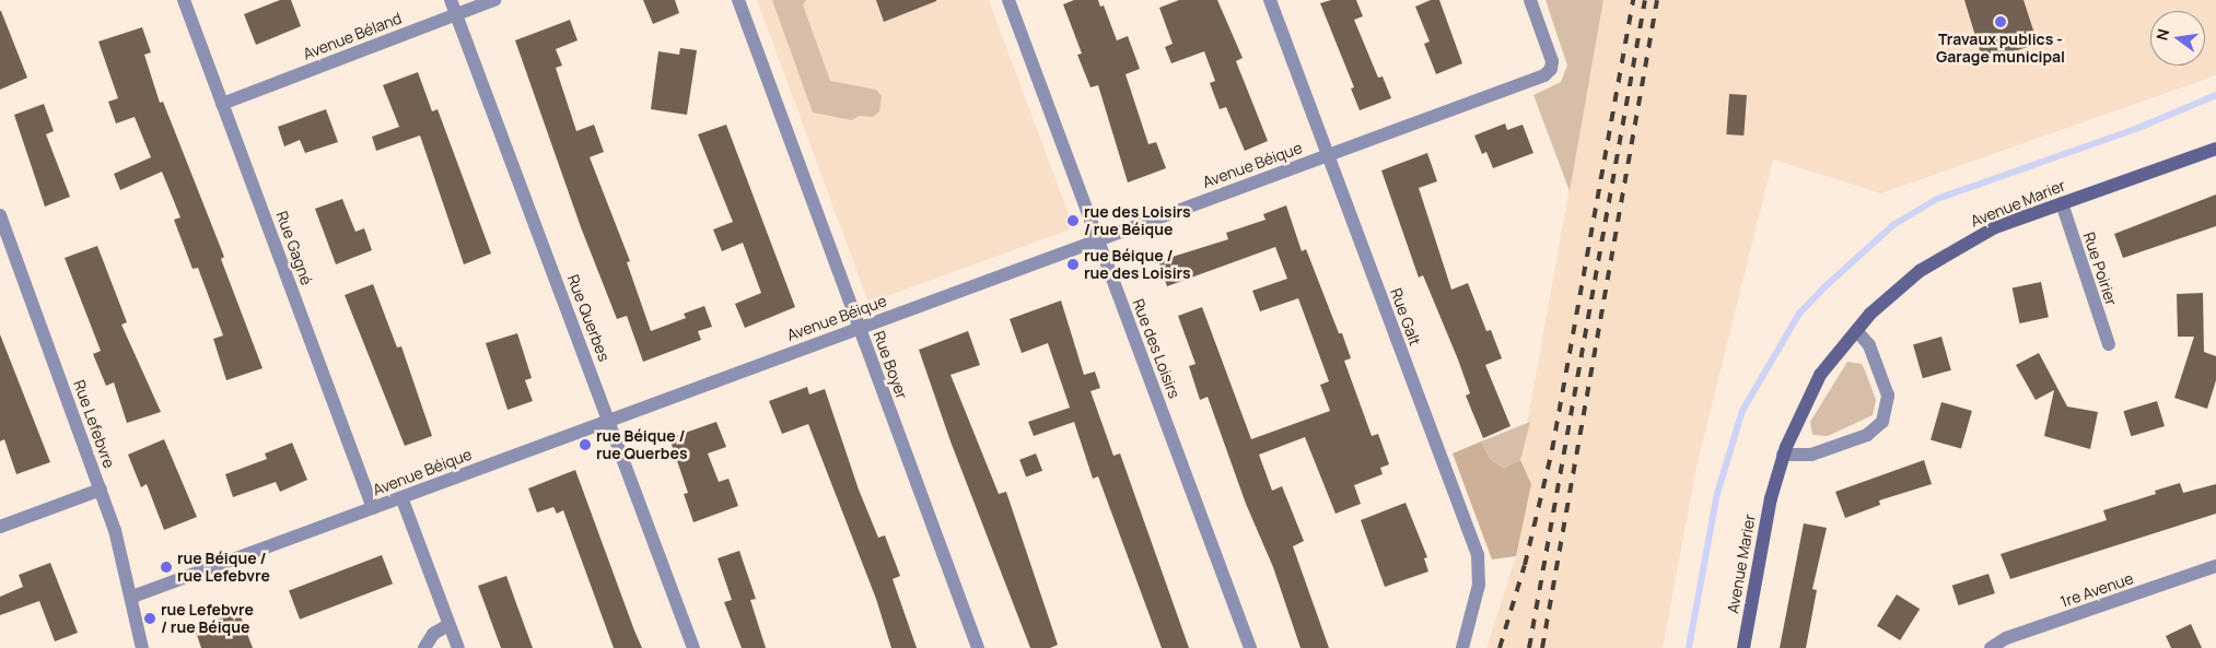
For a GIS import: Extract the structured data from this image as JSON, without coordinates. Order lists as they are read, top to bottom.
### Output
{
  "streets": {
    "street": [
      "Avenue Béland",
      "Avenue Béique",
      "Avenue Marier",
      "Rue Gagné",
      "Rue Poirier",
      "Rue Galt",
      "Rue Querbes",
      "Rue des Loisirs",
      "Rue Boyer",
      "Rue Lefebvre",
      "1re Avenue"
    ]
  },
  "crossings": [
    ["Avenue Béland", "Rue Gagné"],
    ["Avenue Béland", "Rue Querbes"],
    ["Avenue Béique", "Rue Gagné"],
    ["Avenue Béique", "Rue Galt"],
    ["Avenue Béique", "Rue Querbes"],
    ["Avenue Béique", "Rue des Loisirs"],
    ["Avenue Béique", "Rue Boyer"],
    ["Avenue Béique", "Rue Lefebvre"],
    ["Avenue Marier", "Rue Poirier"]
  ],
  "places": [
    "Travaux publics - Garage municipal",
    "rue des Loisirs / rue Béique",
    "rue Béique / rue des Loisirs",
    "rue Béique / rue Querbes",
    "rue Béique / rue Lefebvre",
    "rue Lefebvre / rue Béique"
  ],
  "north": "left"
}
